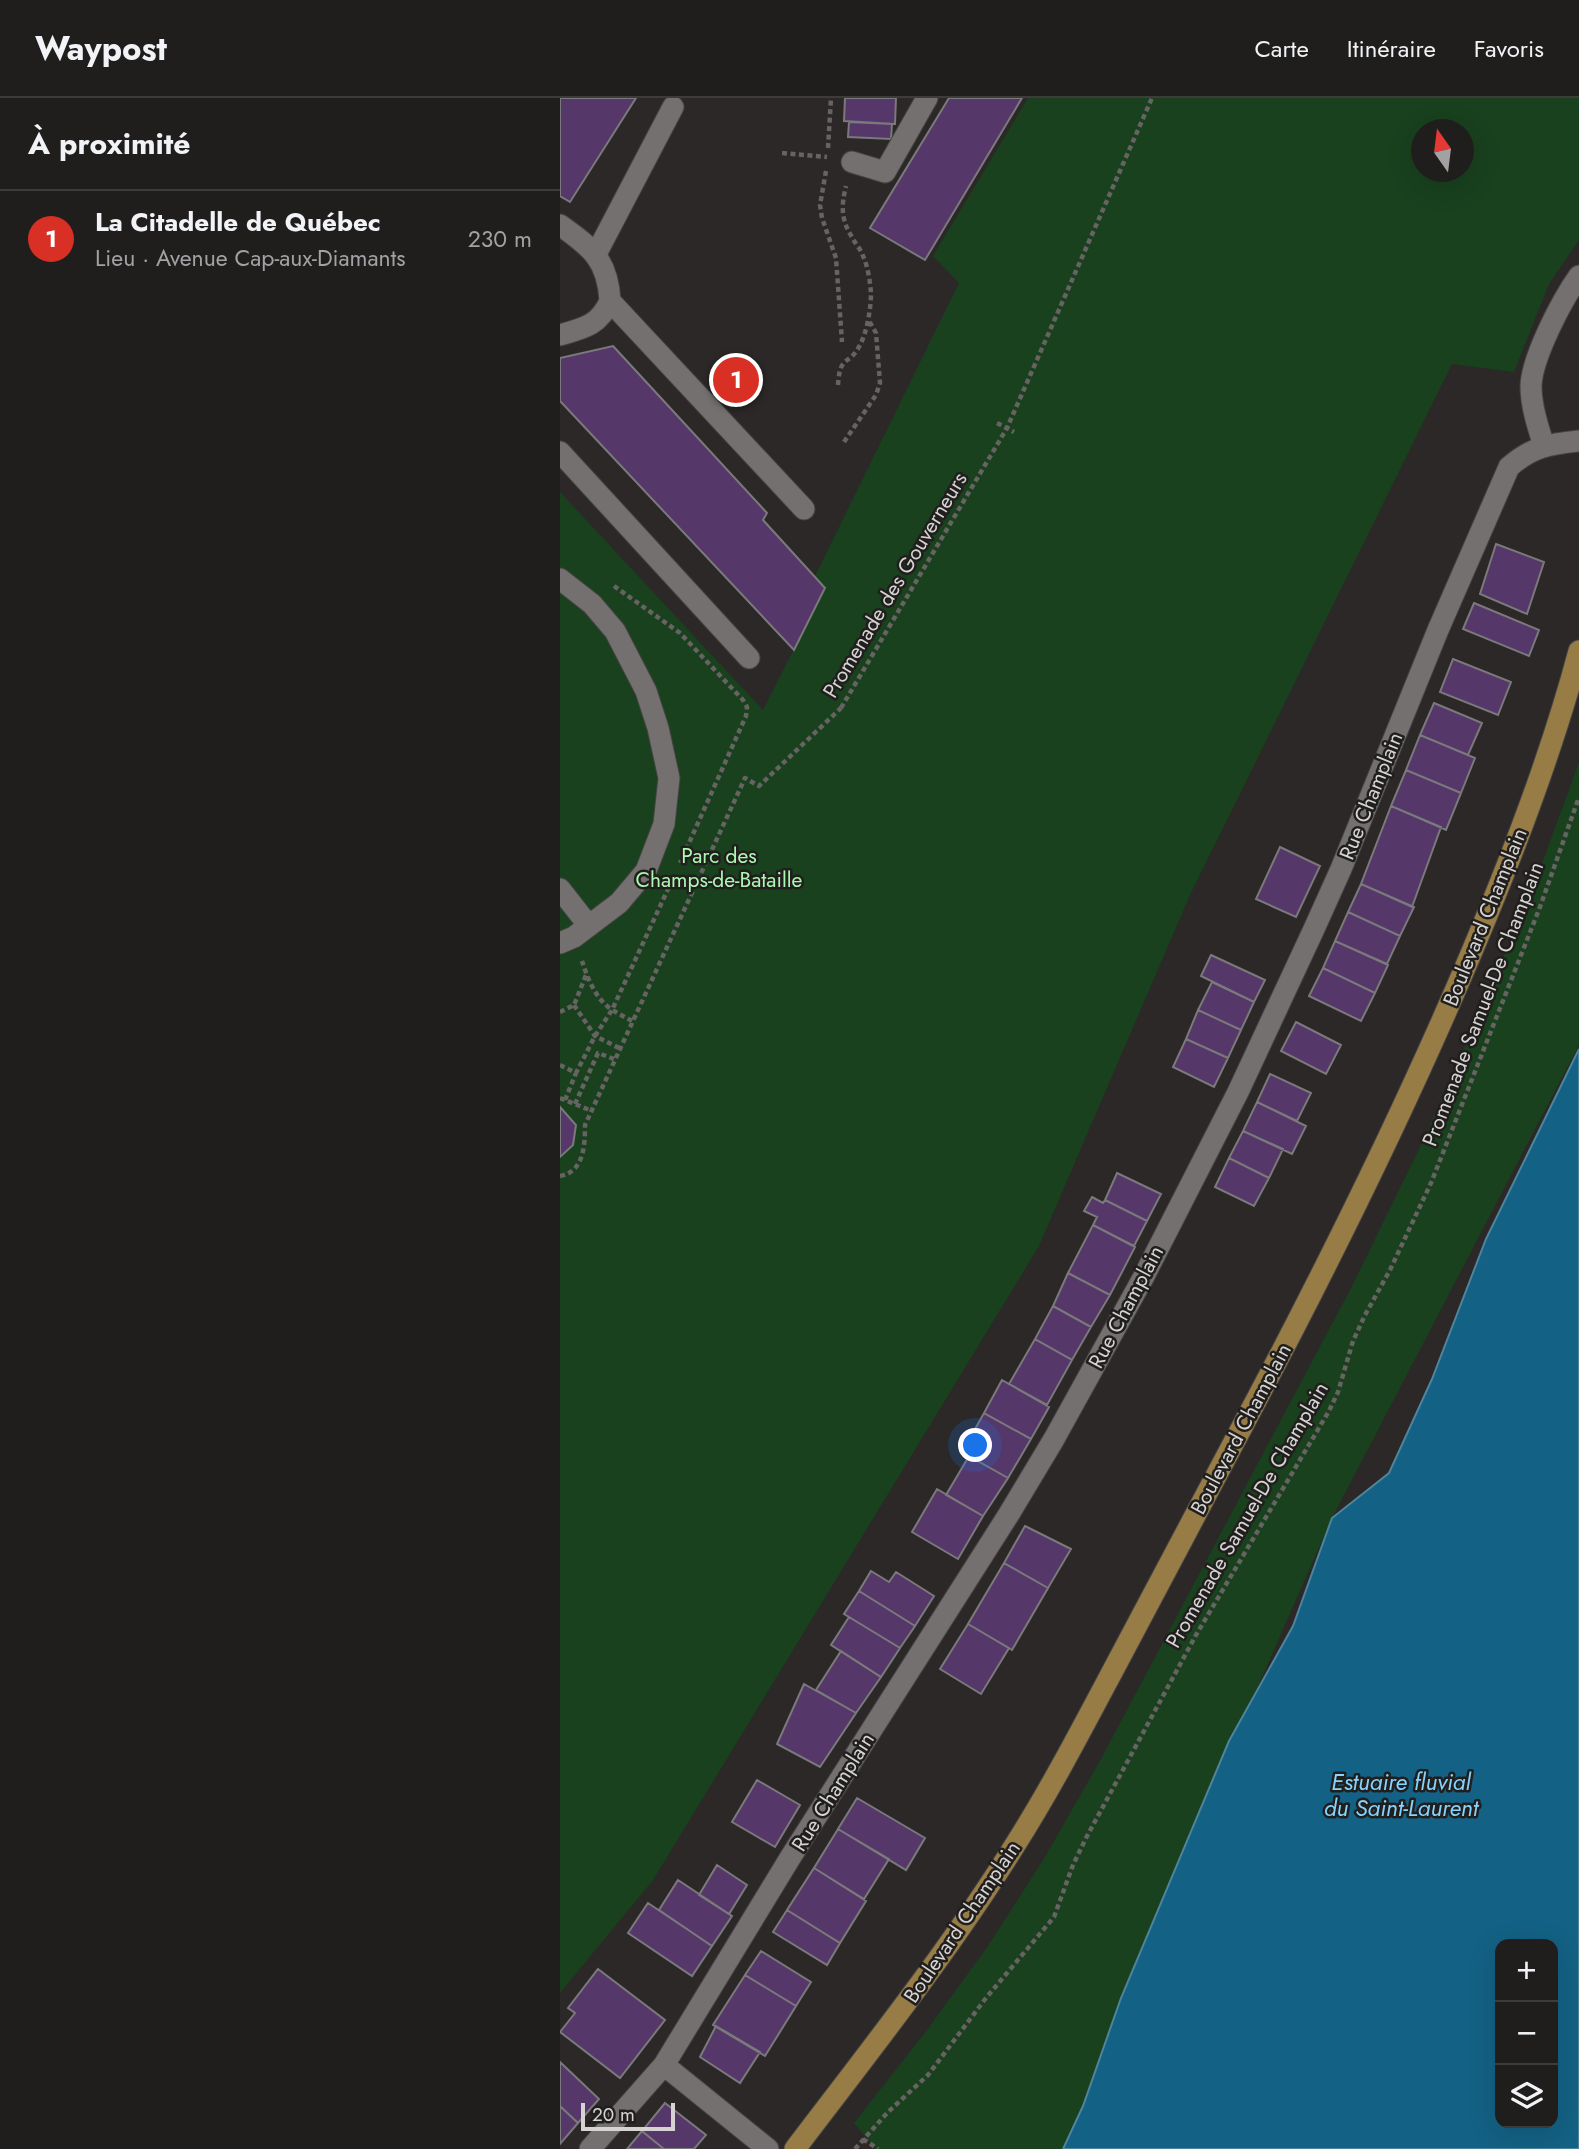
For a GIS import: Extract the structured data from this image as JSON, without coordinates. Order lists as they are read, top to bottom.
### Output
{
  "streets": {
    "main road": ["Boulevard Champlain"],
    "street": ["Rue Champlain"],
    "path": ["Promenade des Gouverneurs", "Promenade Samuel-De Champlain"]
  },
  "water": ["Estuaire fluvial du Saint-Laurent"],
  "parks": ["Parc des Champs-de-Bataille"],
  "scale_bar": "20 m",
  "north": "top",
  "page": {
    "header": "Waypost",
    "nav": ["Carte", "Itinéraire", "Favoris"],
    "heading": "À proximité",
    "list": [
      {
        "mark": "1",
        "name": "La Citadelle de Québec",
        "note": "Lieu · Avenue Cap-aux-Diamants",
        "value": "230 m"
      }
    ],
    "pins": "1",
    "map_buttons": ["+", "−"],
    "scale": "20 m"
  }
}
